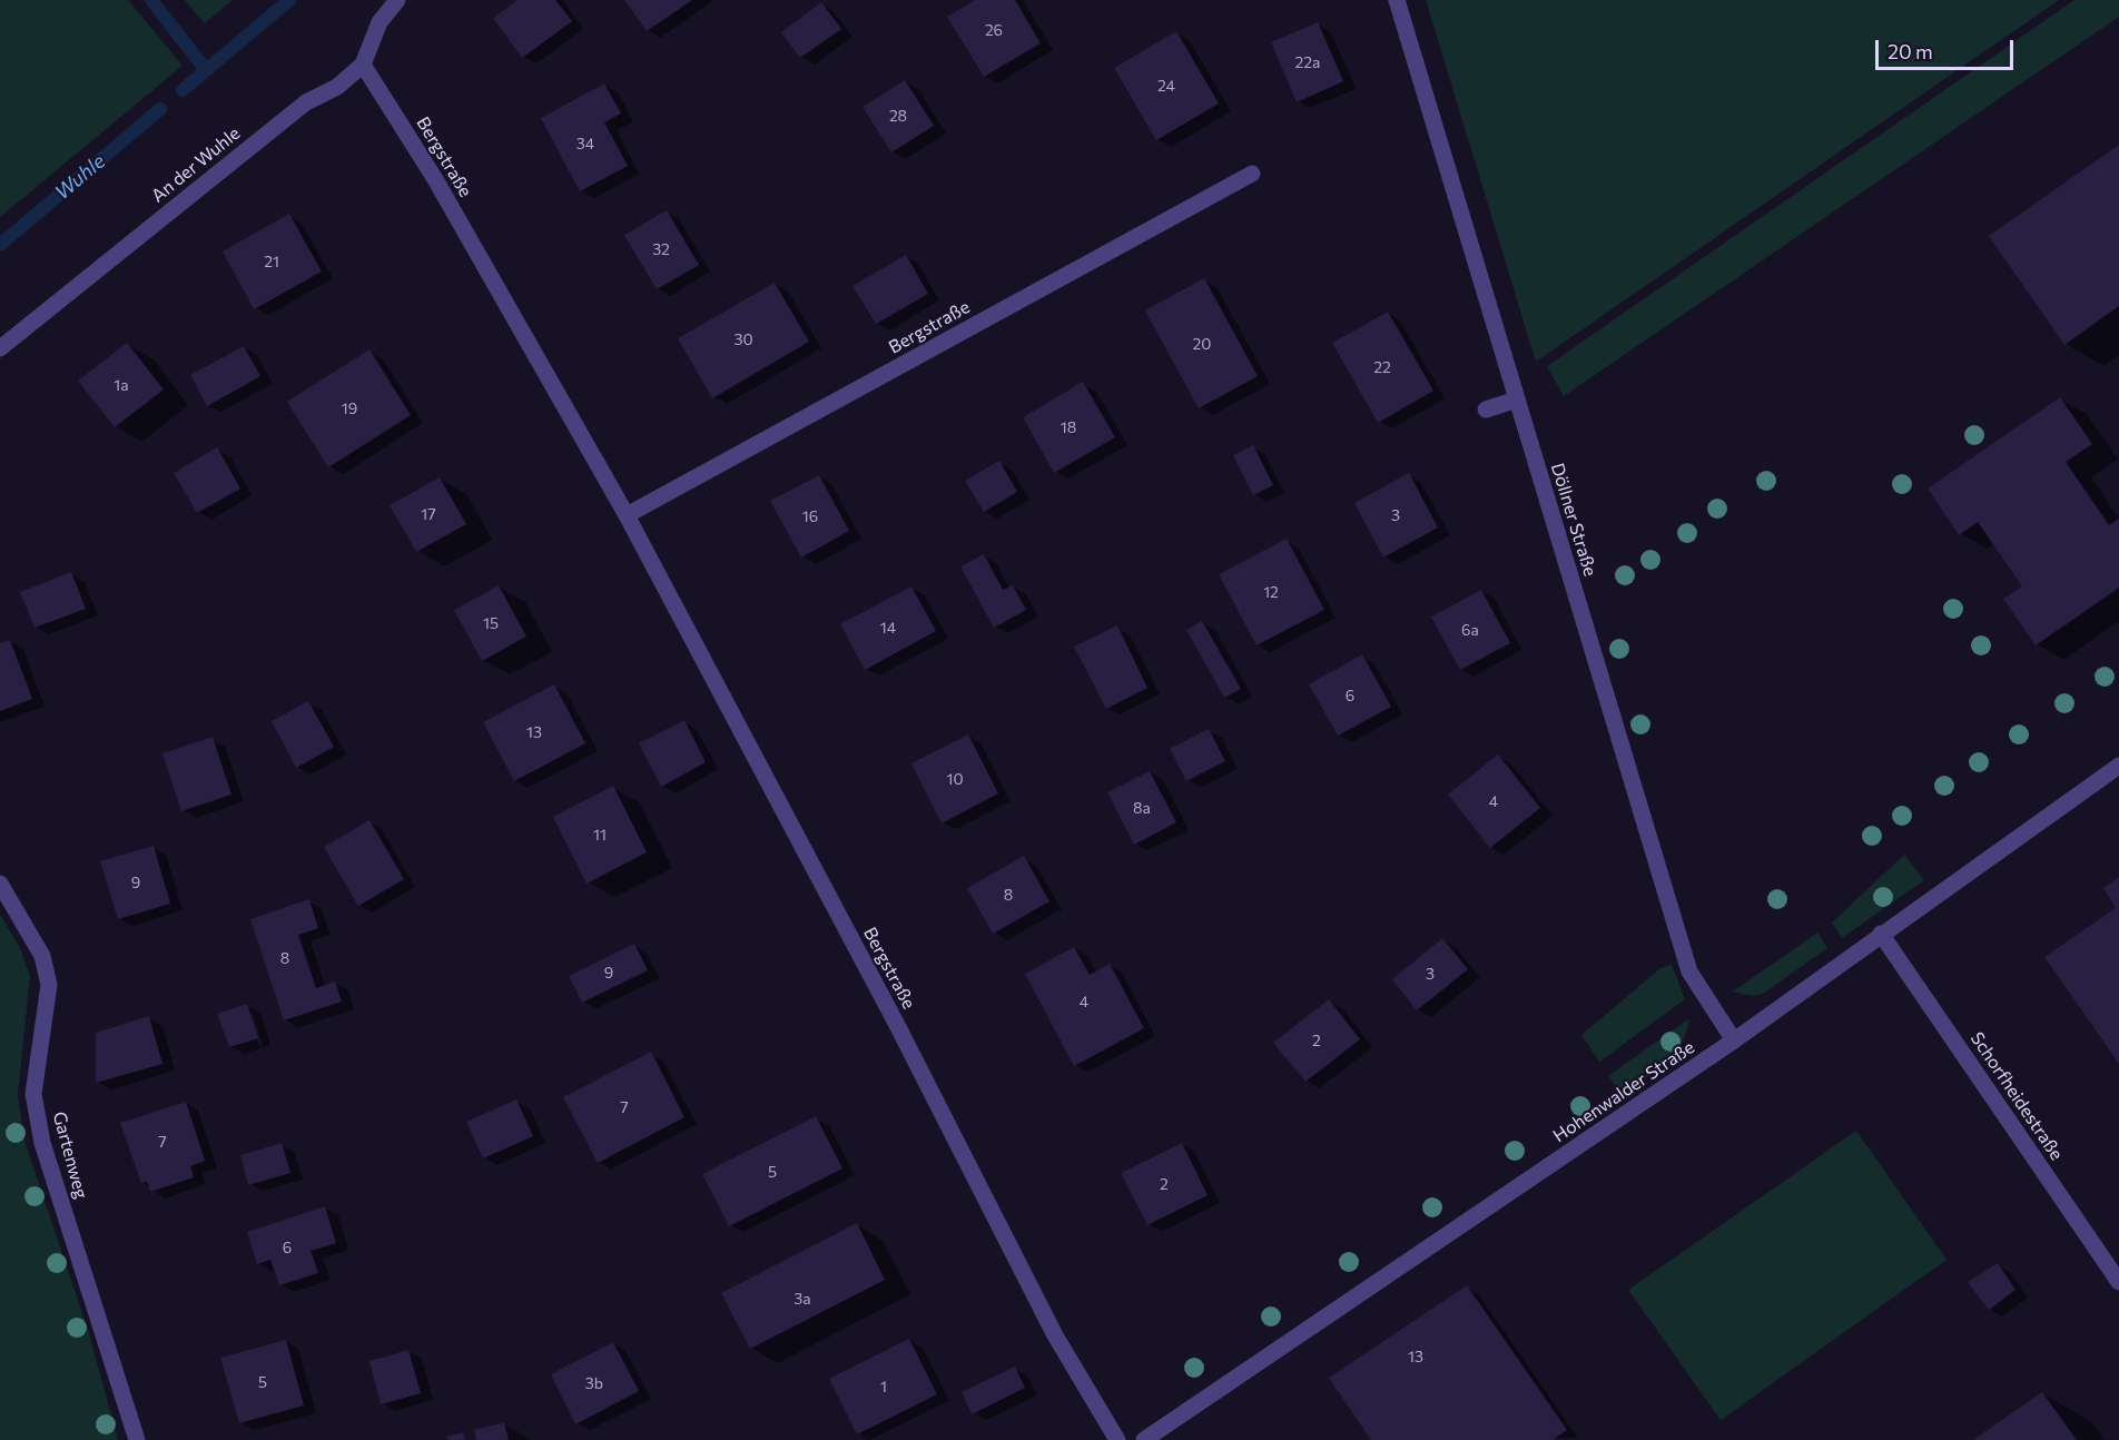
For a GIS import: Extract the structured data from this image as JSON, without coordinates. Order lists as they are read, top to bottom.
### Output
{
  "streets": {
    "street": [
      "Bergstraße",
      "An der Wuhle",
      "Döllner Straße",
      "Hohenwalder Straße",
      "Schorfheidestraße",
      "Gartenweg"
    ]
  },
  "crossings": [
    ["Bergstraße", "An der Wuhle"],
    ["Döllner Straße", "Hohenwalder Straße"],
    ["Hohenwalder Straße", "Schorfheidestraße"]
  ],
  "water": ["Wuhle"],
  "house_numbers": [
    "26",
    "22a",
    "24",
    "28",
    "34",
    "32",
    "21",
    "30",
    "20",
    "22",
    "1a",
    "19",
    "18",
    "17",
    "3",
    "16",
    "12",
    "15",
    "14",
    "6a",
    "6",
    "13",
    "10",
    "4",
    "8a",
    "11",
    "9",
    "8",
    "8",
    "9",
    "3",
    "4",
    "2",
    "7",
    "7",
    "5",
    "2",
    "6",
    "3a",
    "13",
    "5",
    "3b",
    "1"
  ],
  "scale_bar": "20 m"
}
